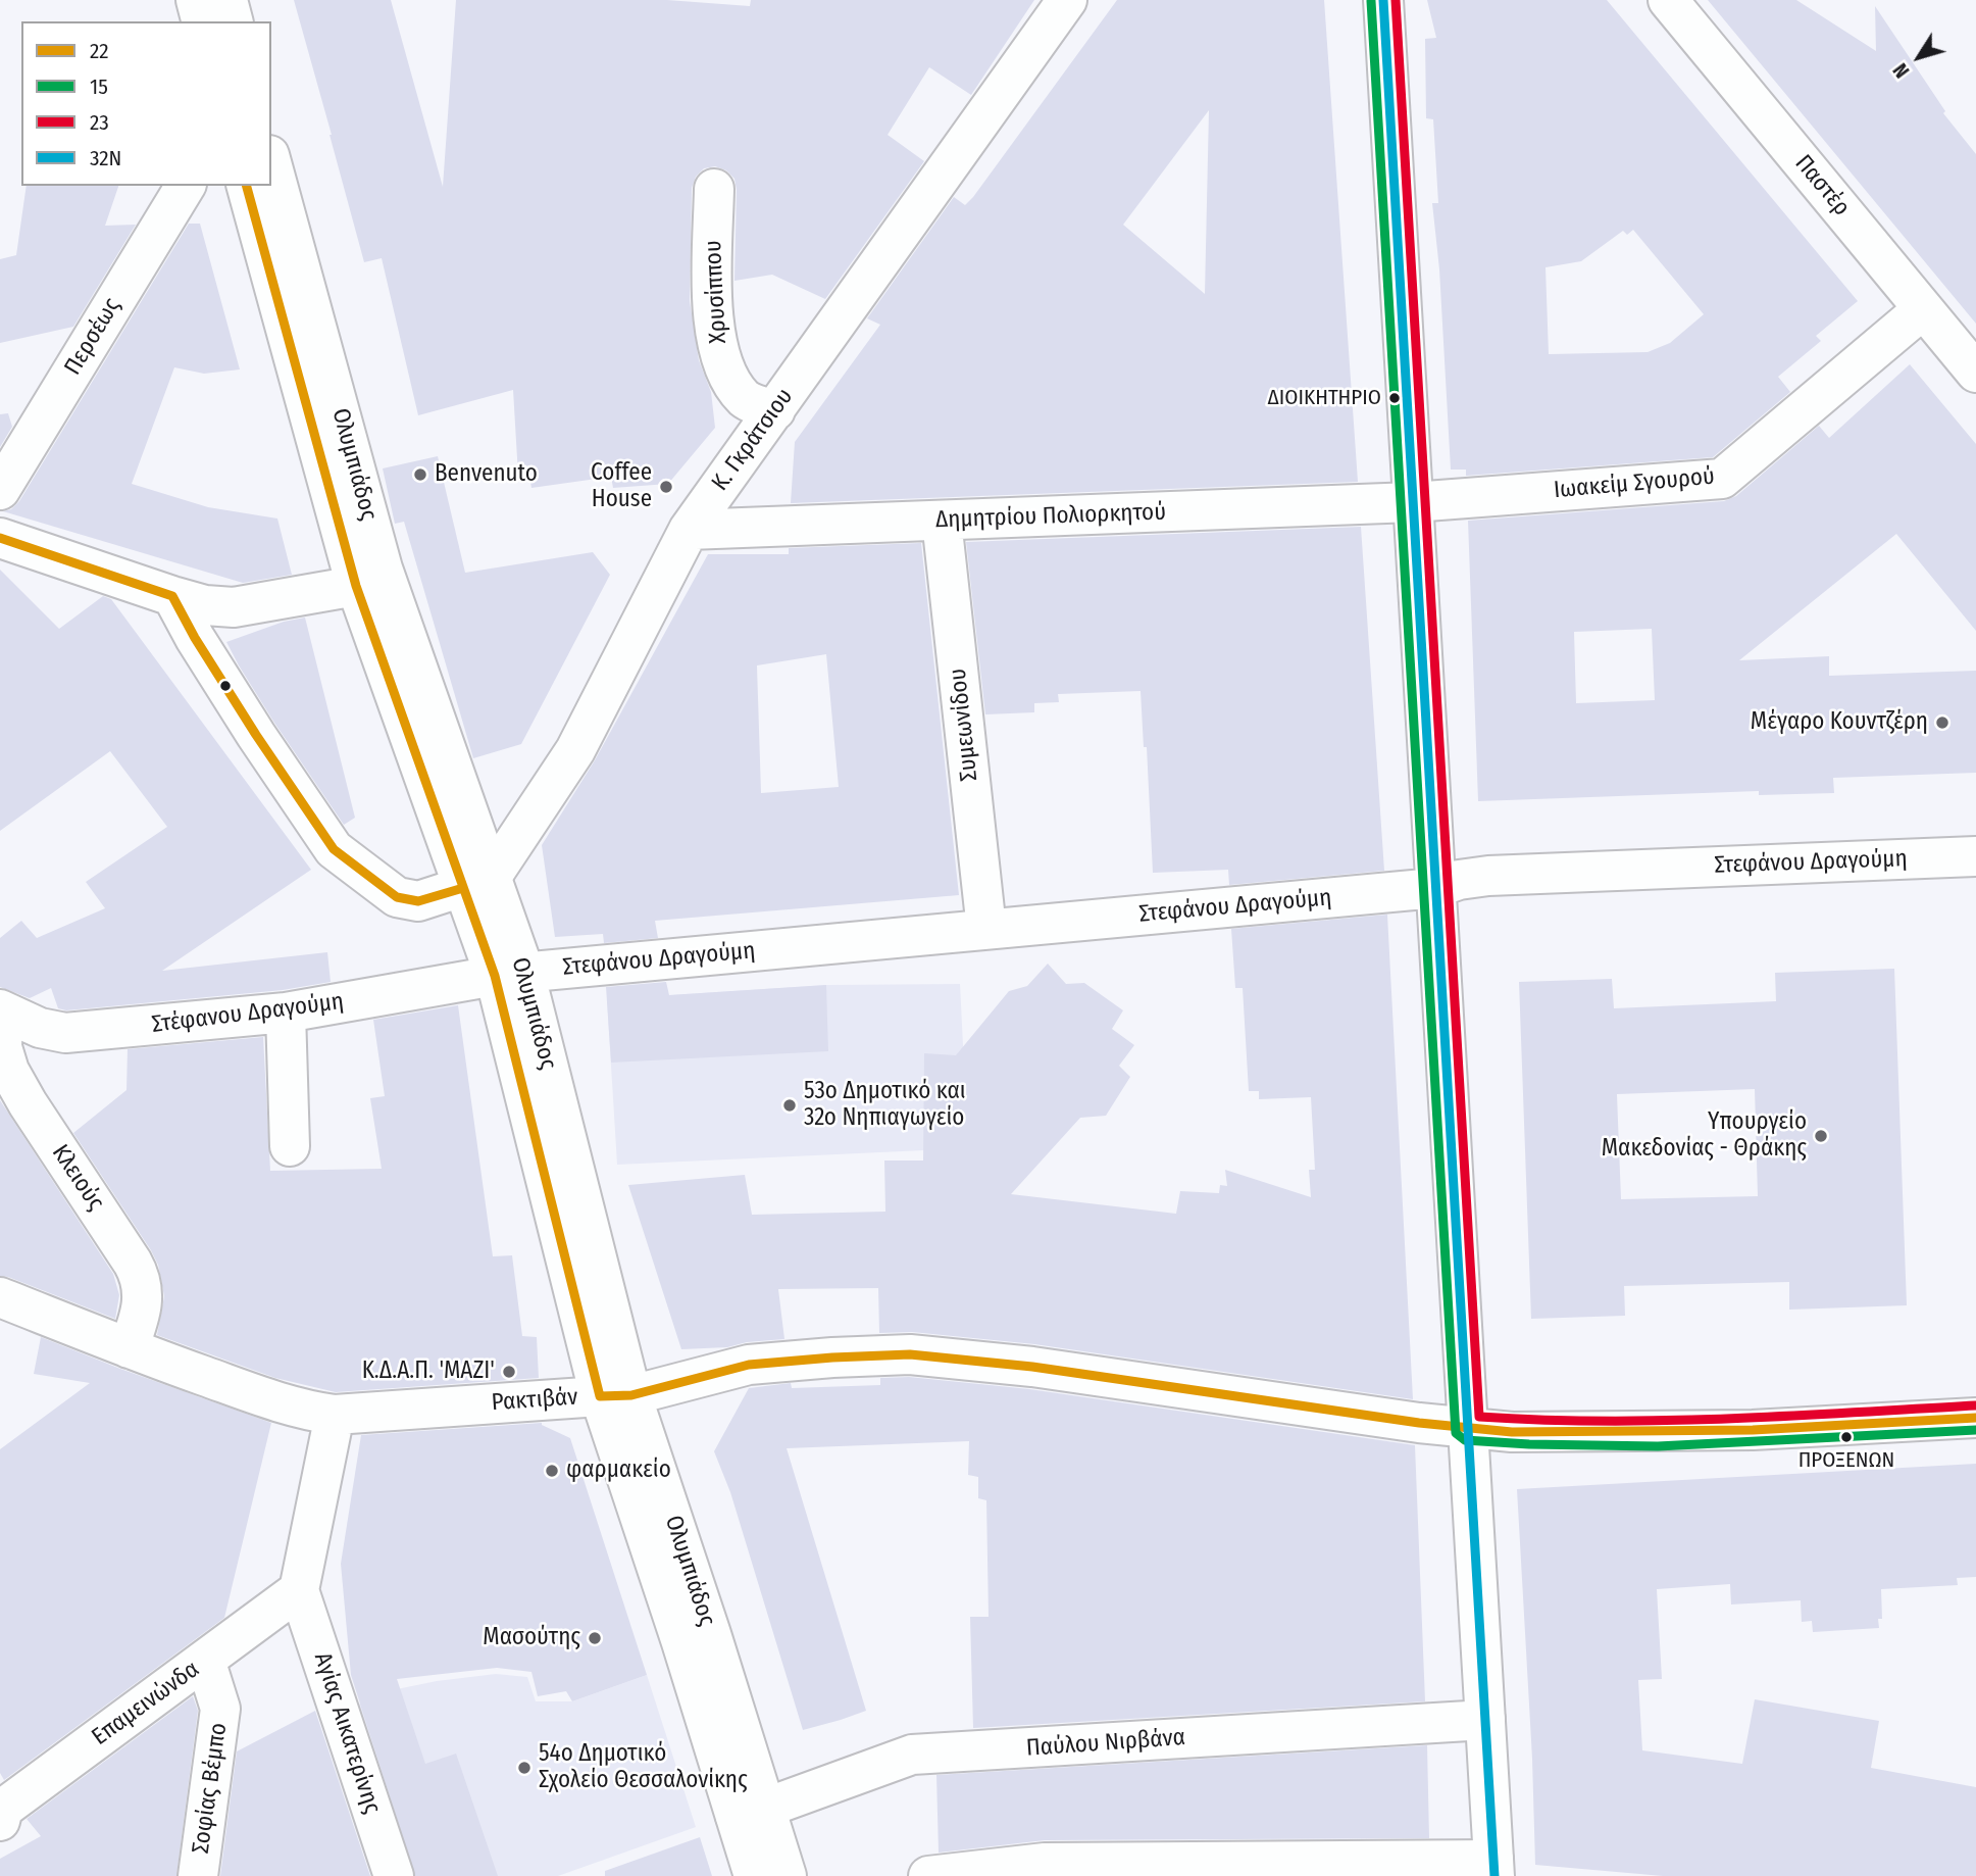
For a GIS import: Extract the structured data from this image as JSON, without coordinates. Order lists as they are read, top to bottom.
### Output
{
  "streets": {
    "street": [
      "Παστέρ",
      "Χρυσίππου",
      "Περσέως",
      "Κ. Γκράτσιου",
      "Ολυμπιάδος",
      "Ιωακείμ Σγουρού",
      "Δημητρίου Πολιορκητού",
      "Συμεωνίδου",
      "Στεφάνου Δραγούμη",
      "Στέφανου Δραγούμη",
      "Κλειούς",
      "Ρακτιβάν",
      "Επαμεινώνδα",
      "Αγίας Αικατερίνης",
      "Παύλου Νιρβάνα",
      "Σοφίας Βέμπο"
    ]
  },
  "crossings": [
    ["Παστέρ", "Ιωακείμ Σγουρού"],
    ["Χρυσίππου", "Κ. Γκράτσιου"],
    ["Κ. Γκράτσιου", "Ολυμπιάδος"],
    ["Κ. Γκράτσιου", "Δημητρίου Πολιορκητού"],
    ["Ολυμπιάδος", "Στεφάνου Δραγούμη"],
    ["Ολυμπιάδος", "Στέφανου Δραγούμη"],
    ["Ολυμπιάδος", "Ρακτιβάν"],
    ["Ολυμπιάδος", "Παύλου Νιρβάνα"],
    ["Ιωακείμ Σγουρού", "Δημητρίου Πολιορκητού"],
    ["Δημητρίου Πολιορκητού", "Συμεωνίδου"],
    ["Συμεωνίδου", "Στεφάνου Δραγούμη"],
    ["Στεφάνου Δραγούμη", "Στέφανου Δραγούμη"],
    ["Στέφανου Δραγούμη", "Κλειούς"],
    ["Κλειούς", "Ρακτιβάν"],
    ["Επαμεινώνδα", "Αγίας Αικατερίνης"],
    ["Επαμεινώνδα", "Σοφίας Βέμπο"]
  ],
  "places": [
    "ΔΙΟΙΚΗΤΗΡΙΟ",
    "Benvenuto",
    "Coffee House",
    "Μέγαρο Κουντζέρη",
    "53ο Δημοτικό και 32ο Νηπιαγωγείο",
    "Υπουργείο Μακεδονίας - Θράκης",
    "Κ.Δ.Α.Π. 'ΜΑΖΙ'",
    "ΠΡΟΞΕΝΩΝ",
    "φαρμακείο",
    "Μασούτης",
    "54ο Δημοτικό Σχολείο Θεσσαλονίκης"
  ],
  "lines": [
    "transit line 23",
    "transit line 32Ν",
    "transit line 15",
    "transit line 22"
  ],
  "legend": [
    "22",
    "15",
    "23",
    "32Ν"
  ],
  "north": "bottom left"
}
